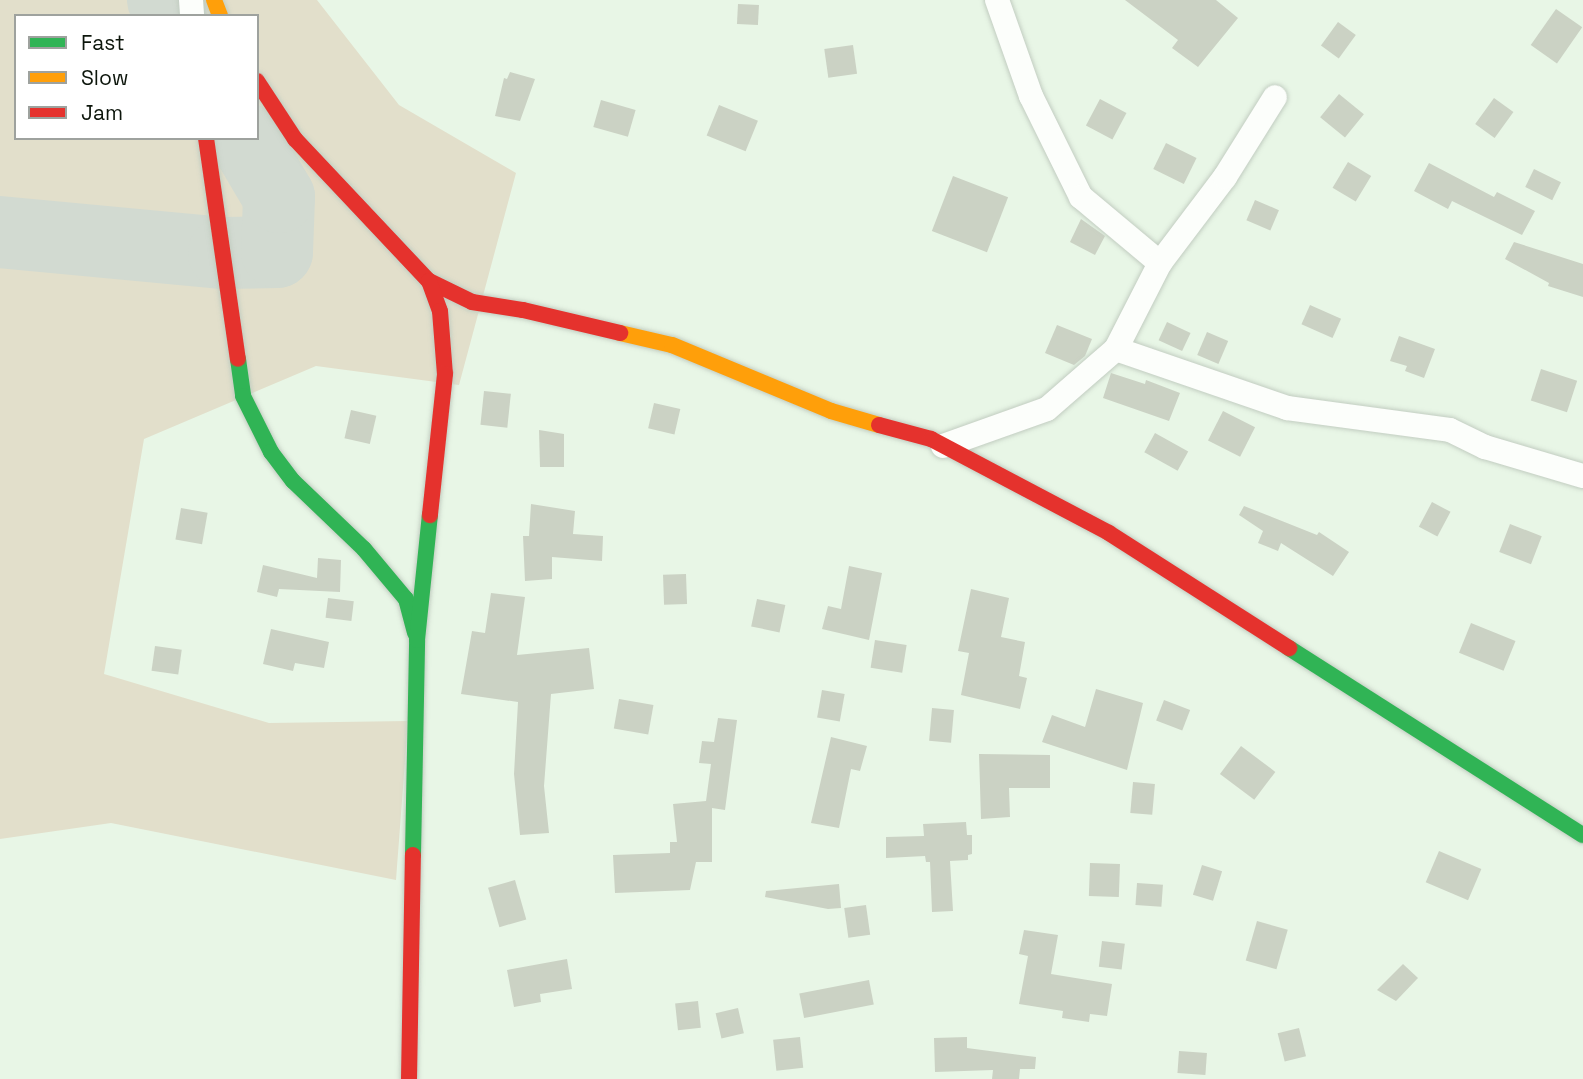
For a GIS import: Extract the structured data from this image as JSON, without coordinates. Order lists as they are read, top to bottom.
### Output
{
  "legend": ["Fast", "Slow", "Jam"]
}
